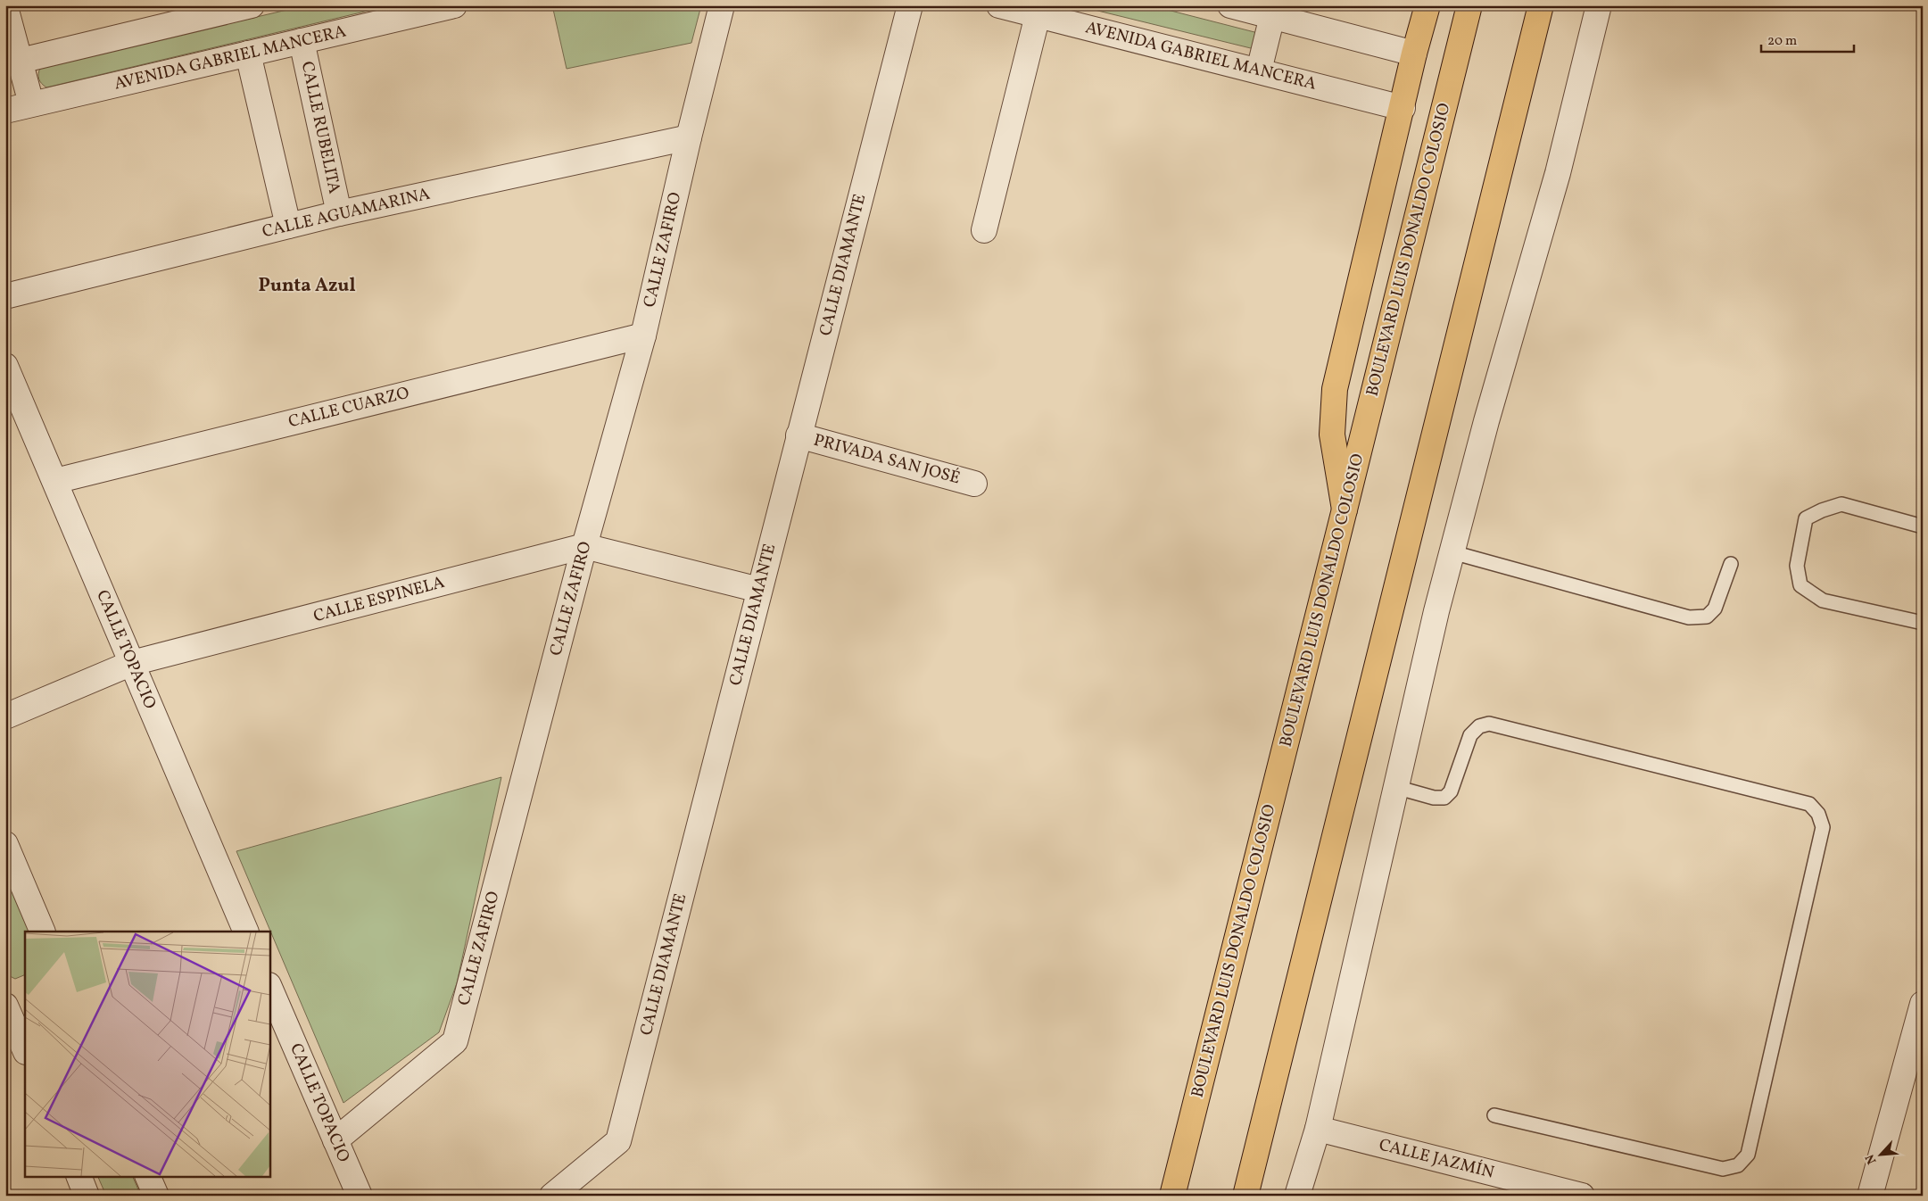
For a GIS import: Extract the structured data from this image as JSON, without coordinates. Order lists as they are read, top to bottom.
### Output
{
  "streets": {
    "main road": ["BOULEVARD LUIS DONALDO COLOSIO"],
    "street": [
      "AVENIDA GABRIEL MANCERA",
      "CALLE RUBELITA",
      "CALLE AGUAMARINA",
      "CALLE ZAFIRO",
      "CALLE DIAMANTE",
      "CALLE CUARZO",
      "PRIVADA SAN JOSÉ",
      "CALLE ESPINELA",
      "CALLE TOPACIO",
      "CALLE JAZMÍN"
    ]
  },
  "crossings": [
    ["AVENIDA GABRIEL MANCERA", "CALLE RUBELITA"],
    ["CALLE RUBELITA", "CALLE AGUAMARINA"],
    ["CALLE AGUAMARINA", "CALLE ZAFIRO"],
    ["CALLE ZAFIRO", "CALLE CUARZO"],
    ["CALLE ZAFIRO", "CALLE ESPINELA"],
    ["CALLE ZAFIRO", "CALLE TOPACIO"],
    ["CALLE DIAMANTE", "PRIVADA SAN JOSÉ"],
    ["CALLE DIAMANTE", "CALLE ESPINELA"],
    ["CALLE CUARZO", "CALLE TOPACIO"],
    ["CALLE ESPINELA", "CALLE TOPACIO"]
  ],
  "districts": ["Punta Azul"],
  "scale_bar": "20 m",
  "north": "bottom left"
}
